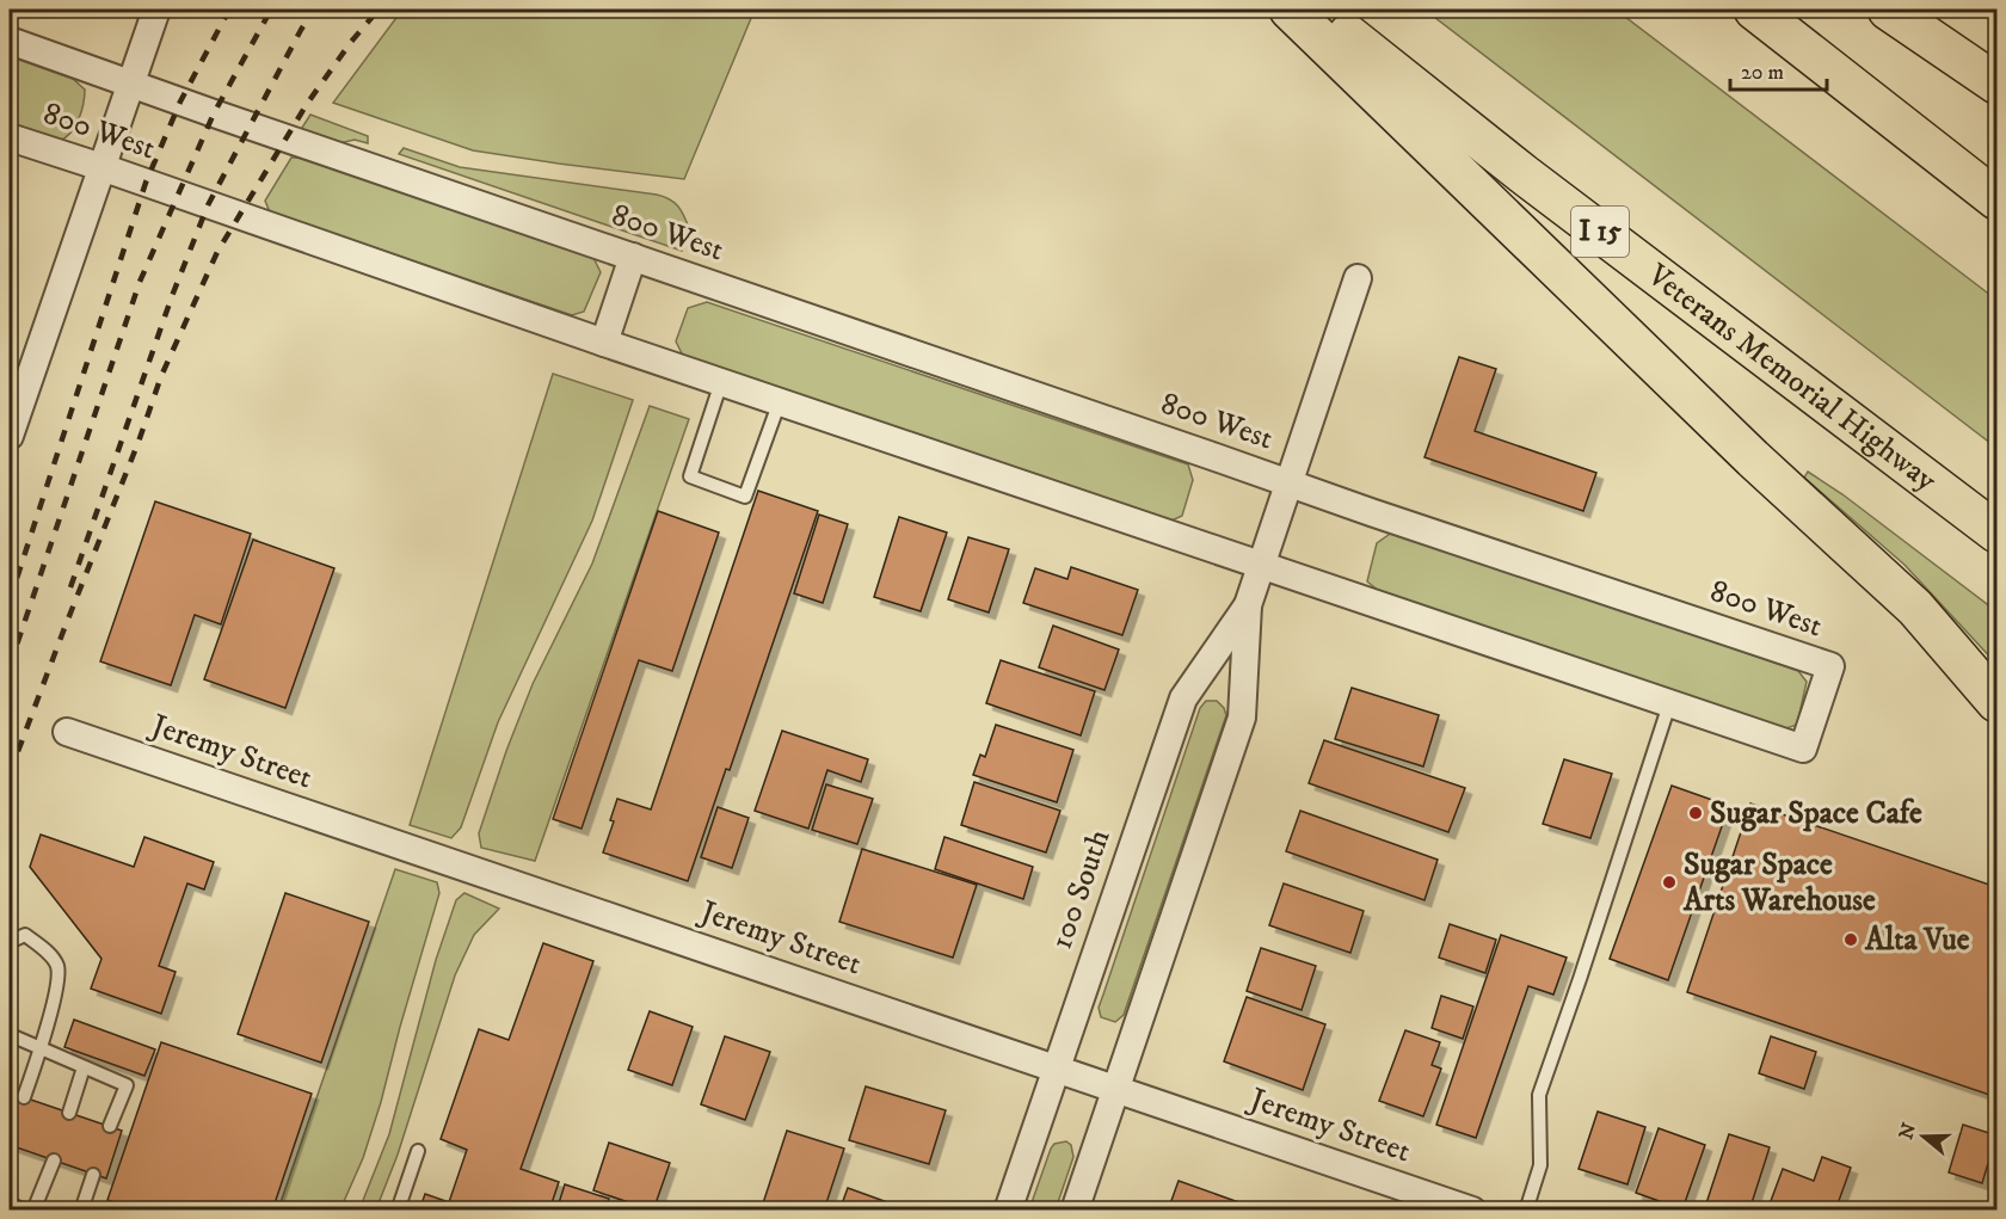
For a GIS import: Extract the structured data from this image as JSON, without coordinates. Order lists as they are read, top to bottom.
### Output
{
  "streets": {
    "highway": ["I 15", "Veterans Memorial Highway"],
    "street": ["800 West", "Jeremy Street", "100 South"]
  },
  "crossings": [
    ["800 West", "100 South"],
    ["Jeremy Street", "100 South"]
  ],
  "places": ["Sugar Space Cafe", "Sugar Space Arts Warehouse", "Alta Vue"],
  "scale_bar": "20 m",
  "north": "left"
}
